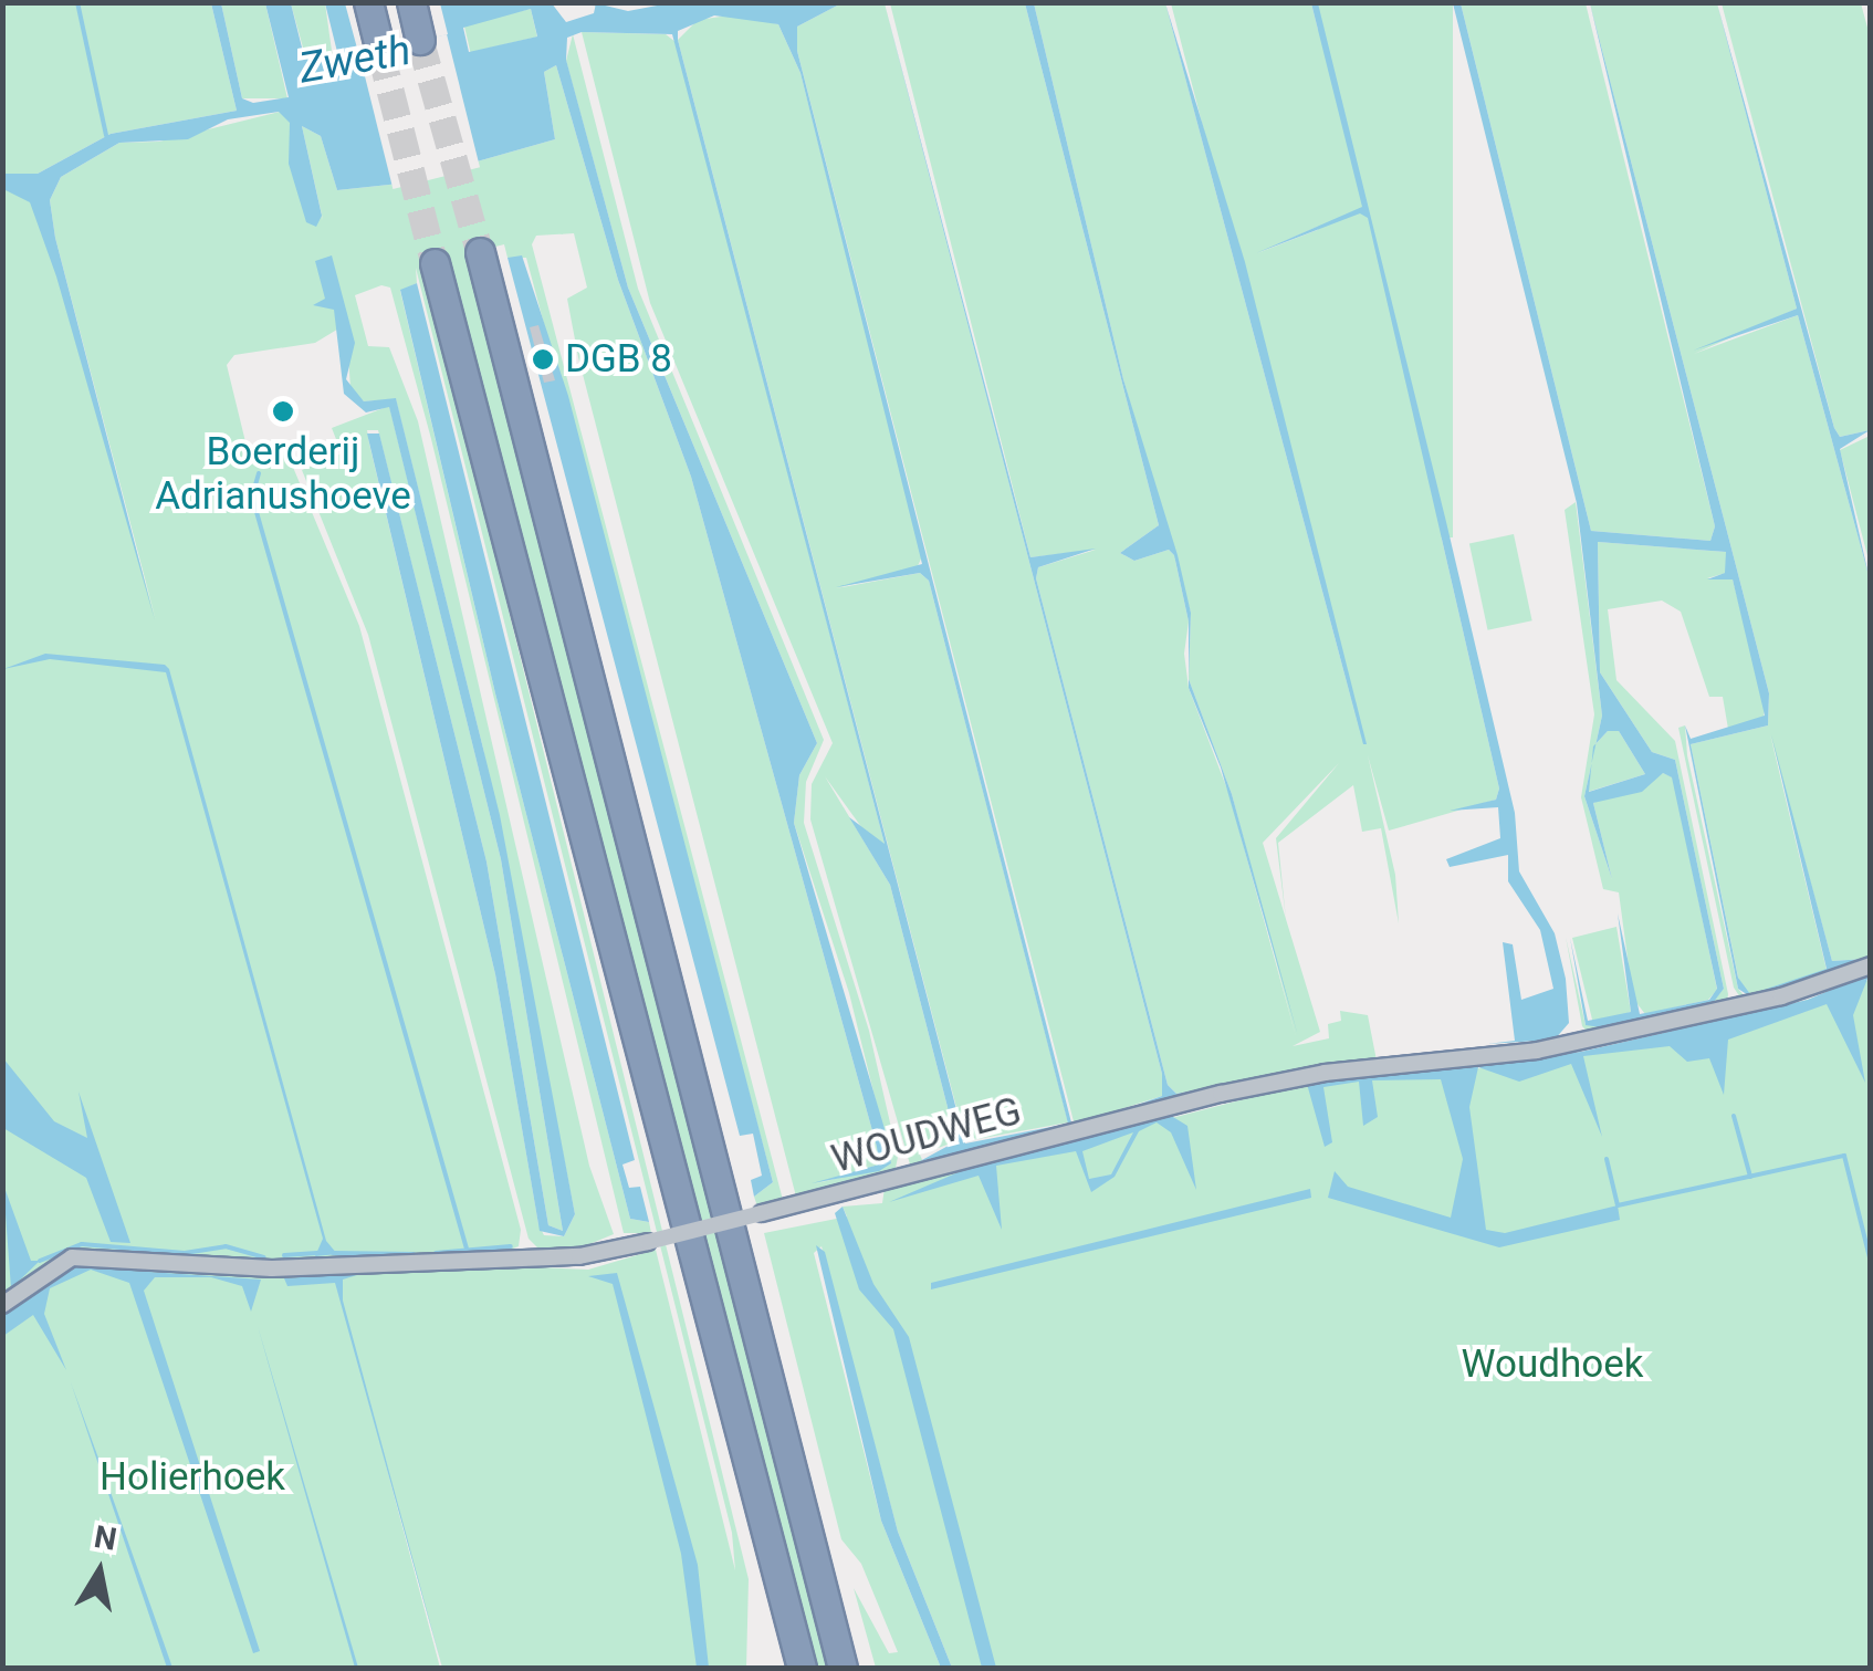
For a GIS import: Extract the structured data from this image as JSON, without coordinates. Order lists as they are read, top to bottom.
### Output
{
  "streets": {
    "street": ["WOUDWEG"]
  },
  "water": ["Zweth"],
  "parks": ["Woudhoek", "Holierhoek"],
  "places": ["DGB 8", "Boerderij Adrianushoeve"],
  "north": "top"
}
